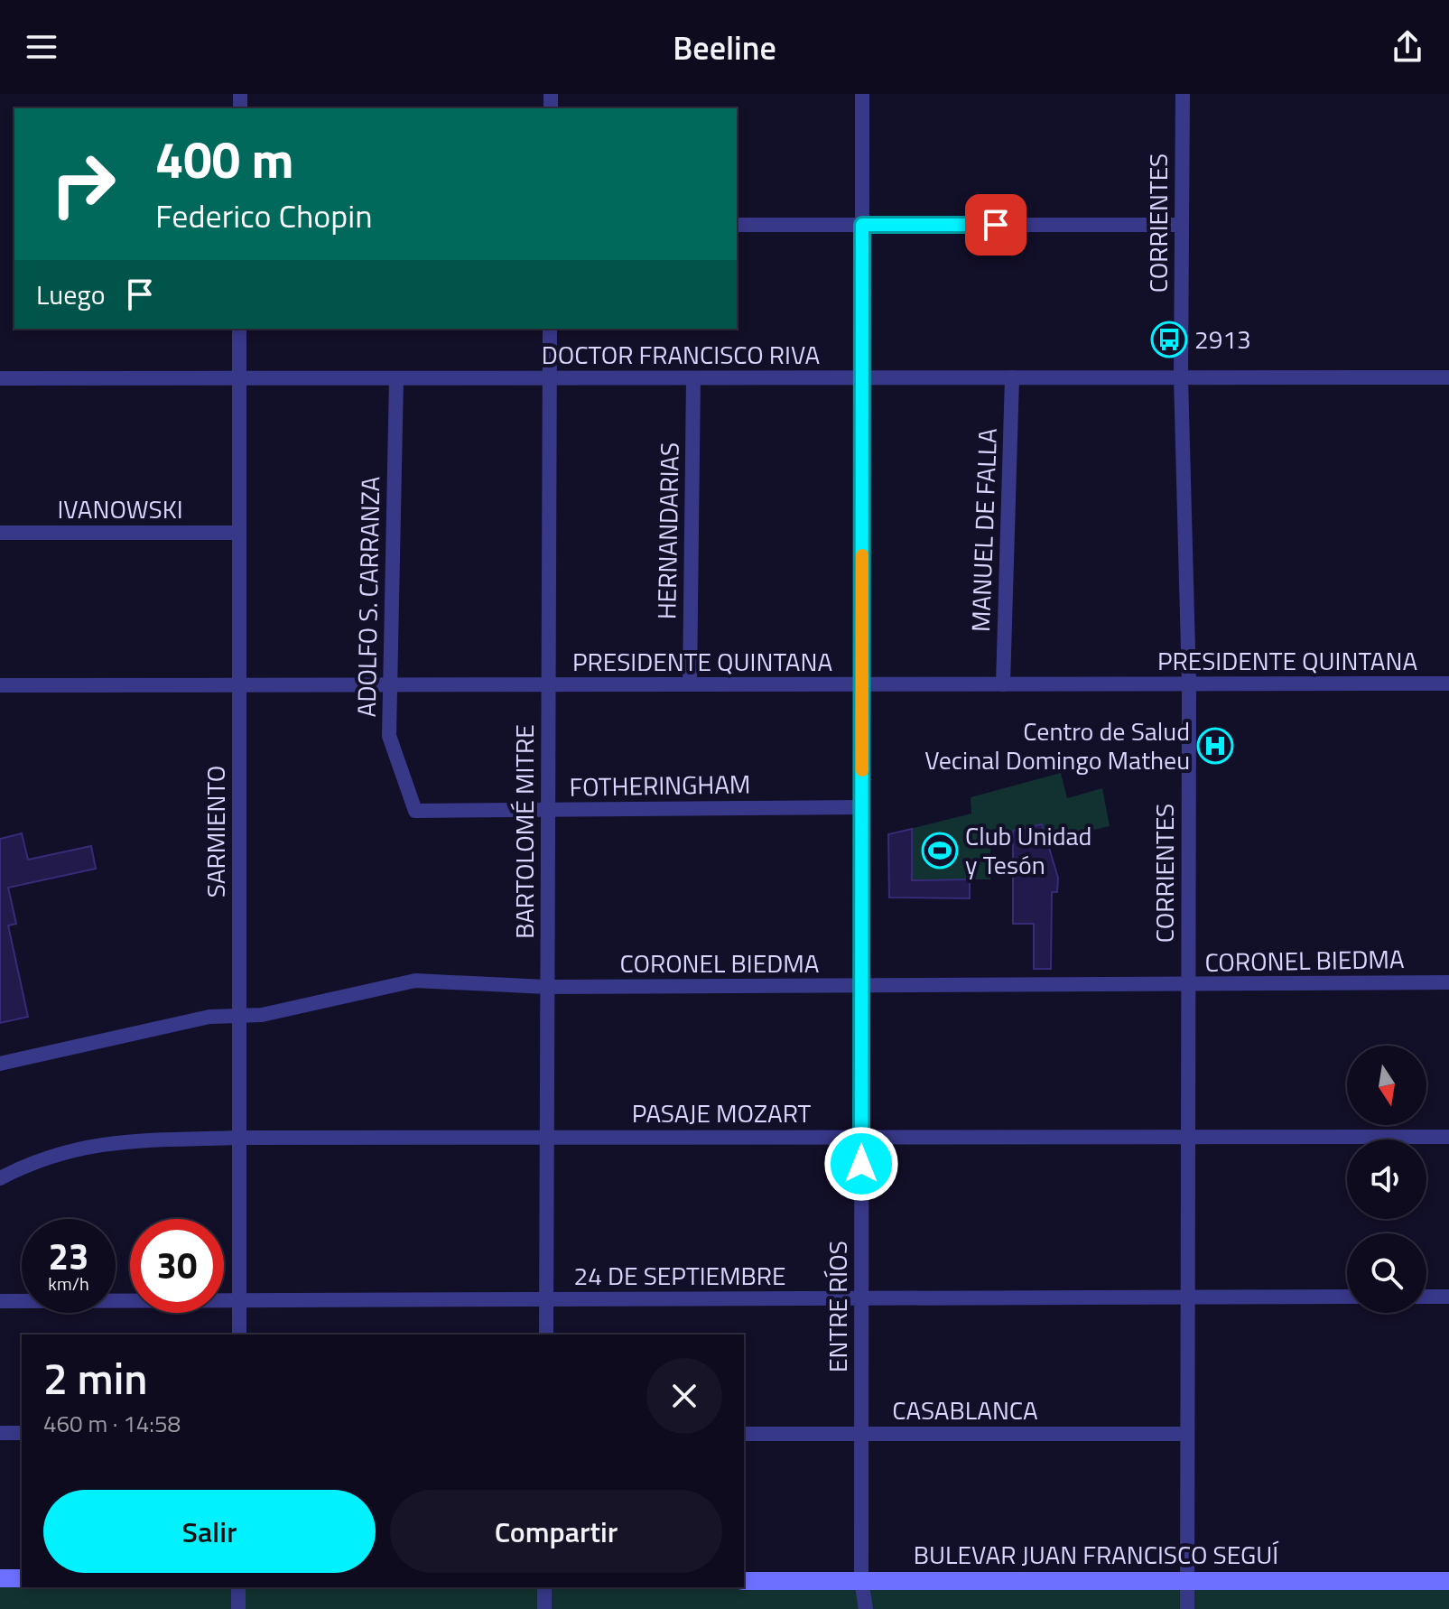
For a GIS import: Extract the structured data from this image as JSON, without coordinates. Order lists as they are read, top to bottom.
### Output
{
  "streets": {
    "main road": ["BULEVAR JUAN FRANCISCO SEGUÍ"],
    "street": [
      "CORRIENTES",
      "DOCTOR FRANCISCO RIVA",
      "IVANOWSKI",
      "MANUEL DE FALLA",
      "HERNANDARIAS",
      "ADOLFO S. CARRANZA",
      "PRESIDENTE QUINTANA",
      "FOTHERINGHAM",
      "SARMIENTO",
      "BARTOLOMÉ MITRE",
      "CORONEL BIEDMA",
      "PASAJE MOZART",
      "24 DE SEPTIEMBRE",
      "ENTRE RÍOS",
      "CASABLANCA"
    ]
  },
  "crossings": [
    ["CORRIENTES", "DOCTOR FRANCISCO RIVA"],
    ["CORRIENTES", "PRESIDENTE QUINTANA"],
    ["CORRIENTES", "CORONEL BIEDMA"],
    ["CORRIENTES", "PASAJE MOZART"],
    ["CORRIENTES", "24 DE SEPTIEMBRE"],
    ["CORRIENTES", "CASABLANCA"],
    ["CORRIENTES", "BULEVAR JUAN FRANCISCO SEGUÍ"],
    ["DOCTOR FRANCISCO RIVA", "MANUEL DE FALLA"],
    ["DOCTOR FRANCISCO RIVA", "HERNANDARIAS"],
    ["DOCTOR FRANCISCO RIVA", "ADOLFO S. CARRANZA"],
    ["DOCTOR FRANCISCO RIVA", "SARMIENTO"],
    ["DOCTOR FRANCISCO RIVA", "BARTOLOMÉ MITRE"],
    ["DOCTOR FRANCISCO RIVA", "ENTRE RÍOS"],
    ["IVANOWSKI", "SARMIENTO"],
    ["MANUEL DE FALLA", "PRESIDENTE QUINTANA"],
    ["HERNANDARIAS", "PRESIDENTE QUINTANA"],
    ["ADOLFO S. CARRANZA", "PRESIDENTE QUINTANA"],
    ["ADOLFO S. CARRANZA", "FOTHERINGHAM"],
    ["PRESIDENTE QUINTANA", "SARMIENTO"],
    ["PRESIDENTE QUINTANA", "BARTOLOMÉ MITRE"],
    ["PRESIDENTE QUINTANA", "ENTRE RÍOS"],
    ["FOTHERINGHAM", "BARTOLOMÉ MITRE"],
    ["FOTHERINGHAM", "ENTRE RÍOS"],
    ["SARMIENTO", "CORONEL BIEDMA"],
    ["SARMIENTO", "PASAJE MOZART"],
    ["SARMIENTO", "24 DE SEPTIEMBRE"],
    ["BARTOLOMÉ MITRE", "CORONEL BIEDMA"],
    ["BARTOLOMÉ MITRE", "PASAJE MOZART"],
    ["BARTOLOMÉ MITRE", "24 DE SEPTIEMBRE"],
    ["CORONEL BIEDMA", "ENTRE RÍOS"],
    ["PASAJE MOZART", "ENTRE RÍOS"],
    ["24 DE SEPTIEMBRE", "ENTRE RÍOS"],
    ["ENTRE RÍOS", "CASABLANCA"],
    ["ENTRE RÍOS", "BULEVAR JUAN FRANCISCO SEGUÍ"]
  ],
  "places": {
    "bus stop": ["2913"],
    "hospital": ["Centro de Salud Vecinal Domingo Matheu"],
    "sports": ["Club Unidad y Tesón"]
  },
  "north": "bottom",
  "page": {
    "header": "Beeline",
    "turn": ["400 m", "Federico Chopin"],
    "then": "Luego",
    "speed": "23 km/h",
    "limit": "30",
    "heading": ["2 min", "460 m · 14:58"],
    "buttons": ["Salir", "Compartir"]
  }
}
